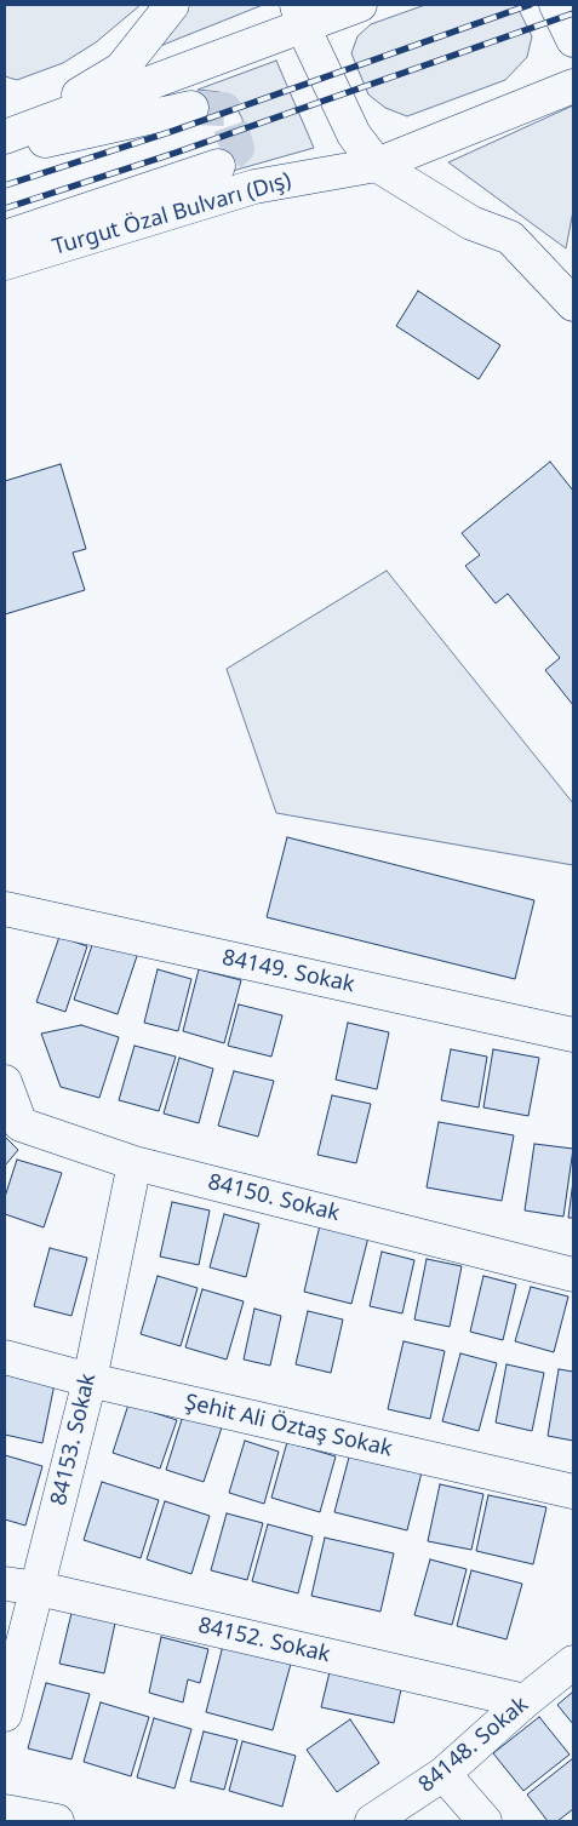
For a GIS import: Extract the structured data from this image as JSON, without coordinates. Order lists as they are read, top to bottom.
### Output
{
  "streets": {
    "street": [
      "Turgut Özal Bulvarı (Dış)",
      "84149. Sokak",
      "84150. Sokak",
      "Şehit Ali Öztaş Sokak",
      "84153. Sokak",
      "84152. Sokak",
      "84148. Sokak"
    ]
  },
  "crossings": [
    ["84150. Sokak", "84153. Sokak"],
    ["Şehit Ali Öztaş Sokak", "84153. Sokak"],
    ["84153. Sokak", "84152. Sokak"],
    ["84152. Sokak", "84148. Sokak"]
  ]
}
